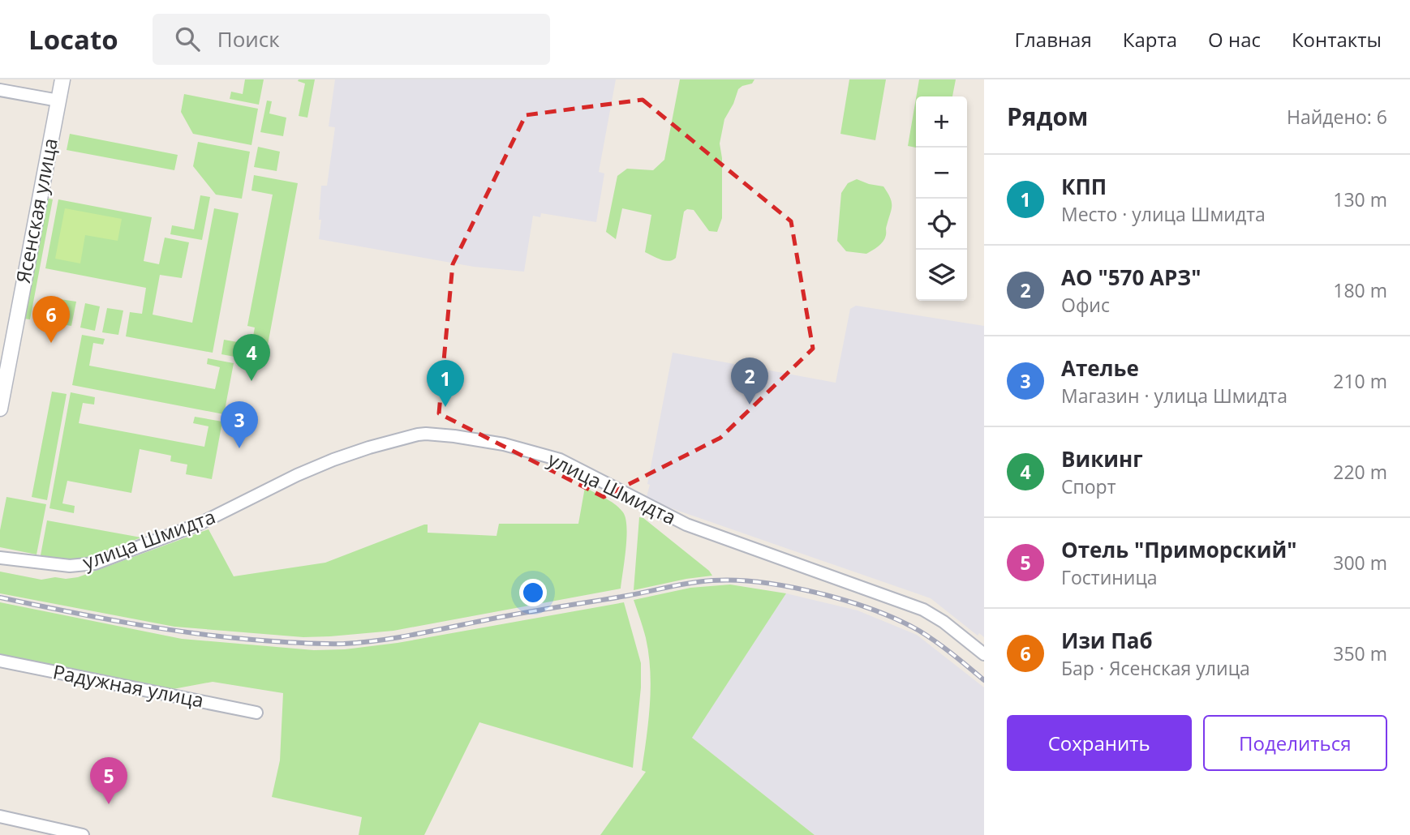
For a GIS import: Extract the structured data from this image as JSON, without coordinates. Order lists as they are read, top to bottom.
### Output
{
  "streets": {
    "street": ["Ясенская улица", "улица Шмидта", "Радужная улица"]
  },
  "page": {
    "header": "Locato",
    "search": "Поиск",
    "nav": [
      "Главная",
      "Карта",
      "О нас",
      "Контакты"
    ],
    "heading": ["Рядом", "Найдено: 6"],
    "map_buttons": ["+", "−"],
    "list": [
      {
        "mark": "1",
        "name": "КПП",
        "note": "Место · улица Шмидта",
        "value": "130 m"
      },
      {
        "mark": "2",
        "name": "АО \"570 АРЗ\"",
        "note": "Офис",
        "value": "180 m"
      },
      {
        "mark": "3",
        "name": "Ателье",
        "note": "Магазин · улица Шмидта",
        "value": "210 m"
      },
      {
        "mark": "4",
        "name": "Викинг",
        "note": "Спорт",
        "value": "220 m"
      },
      {
        "mark": "5",
        "name": "Отель \"Приморский\"",
        "note": "Гостиница",
        "value": "300 m"
      },
      {
        "mark": "6",
        "name": "Изи Паб",
        "note": "Бар · Ясенская улица",
        "value": "350 m"
      }
    ],
    "pins": [
      "6",
      "4",
      "2",
      "1",
      "3",
      "5"
    ],
    "buttons": ["Сохранить", "Поделиться"]
  }
}
